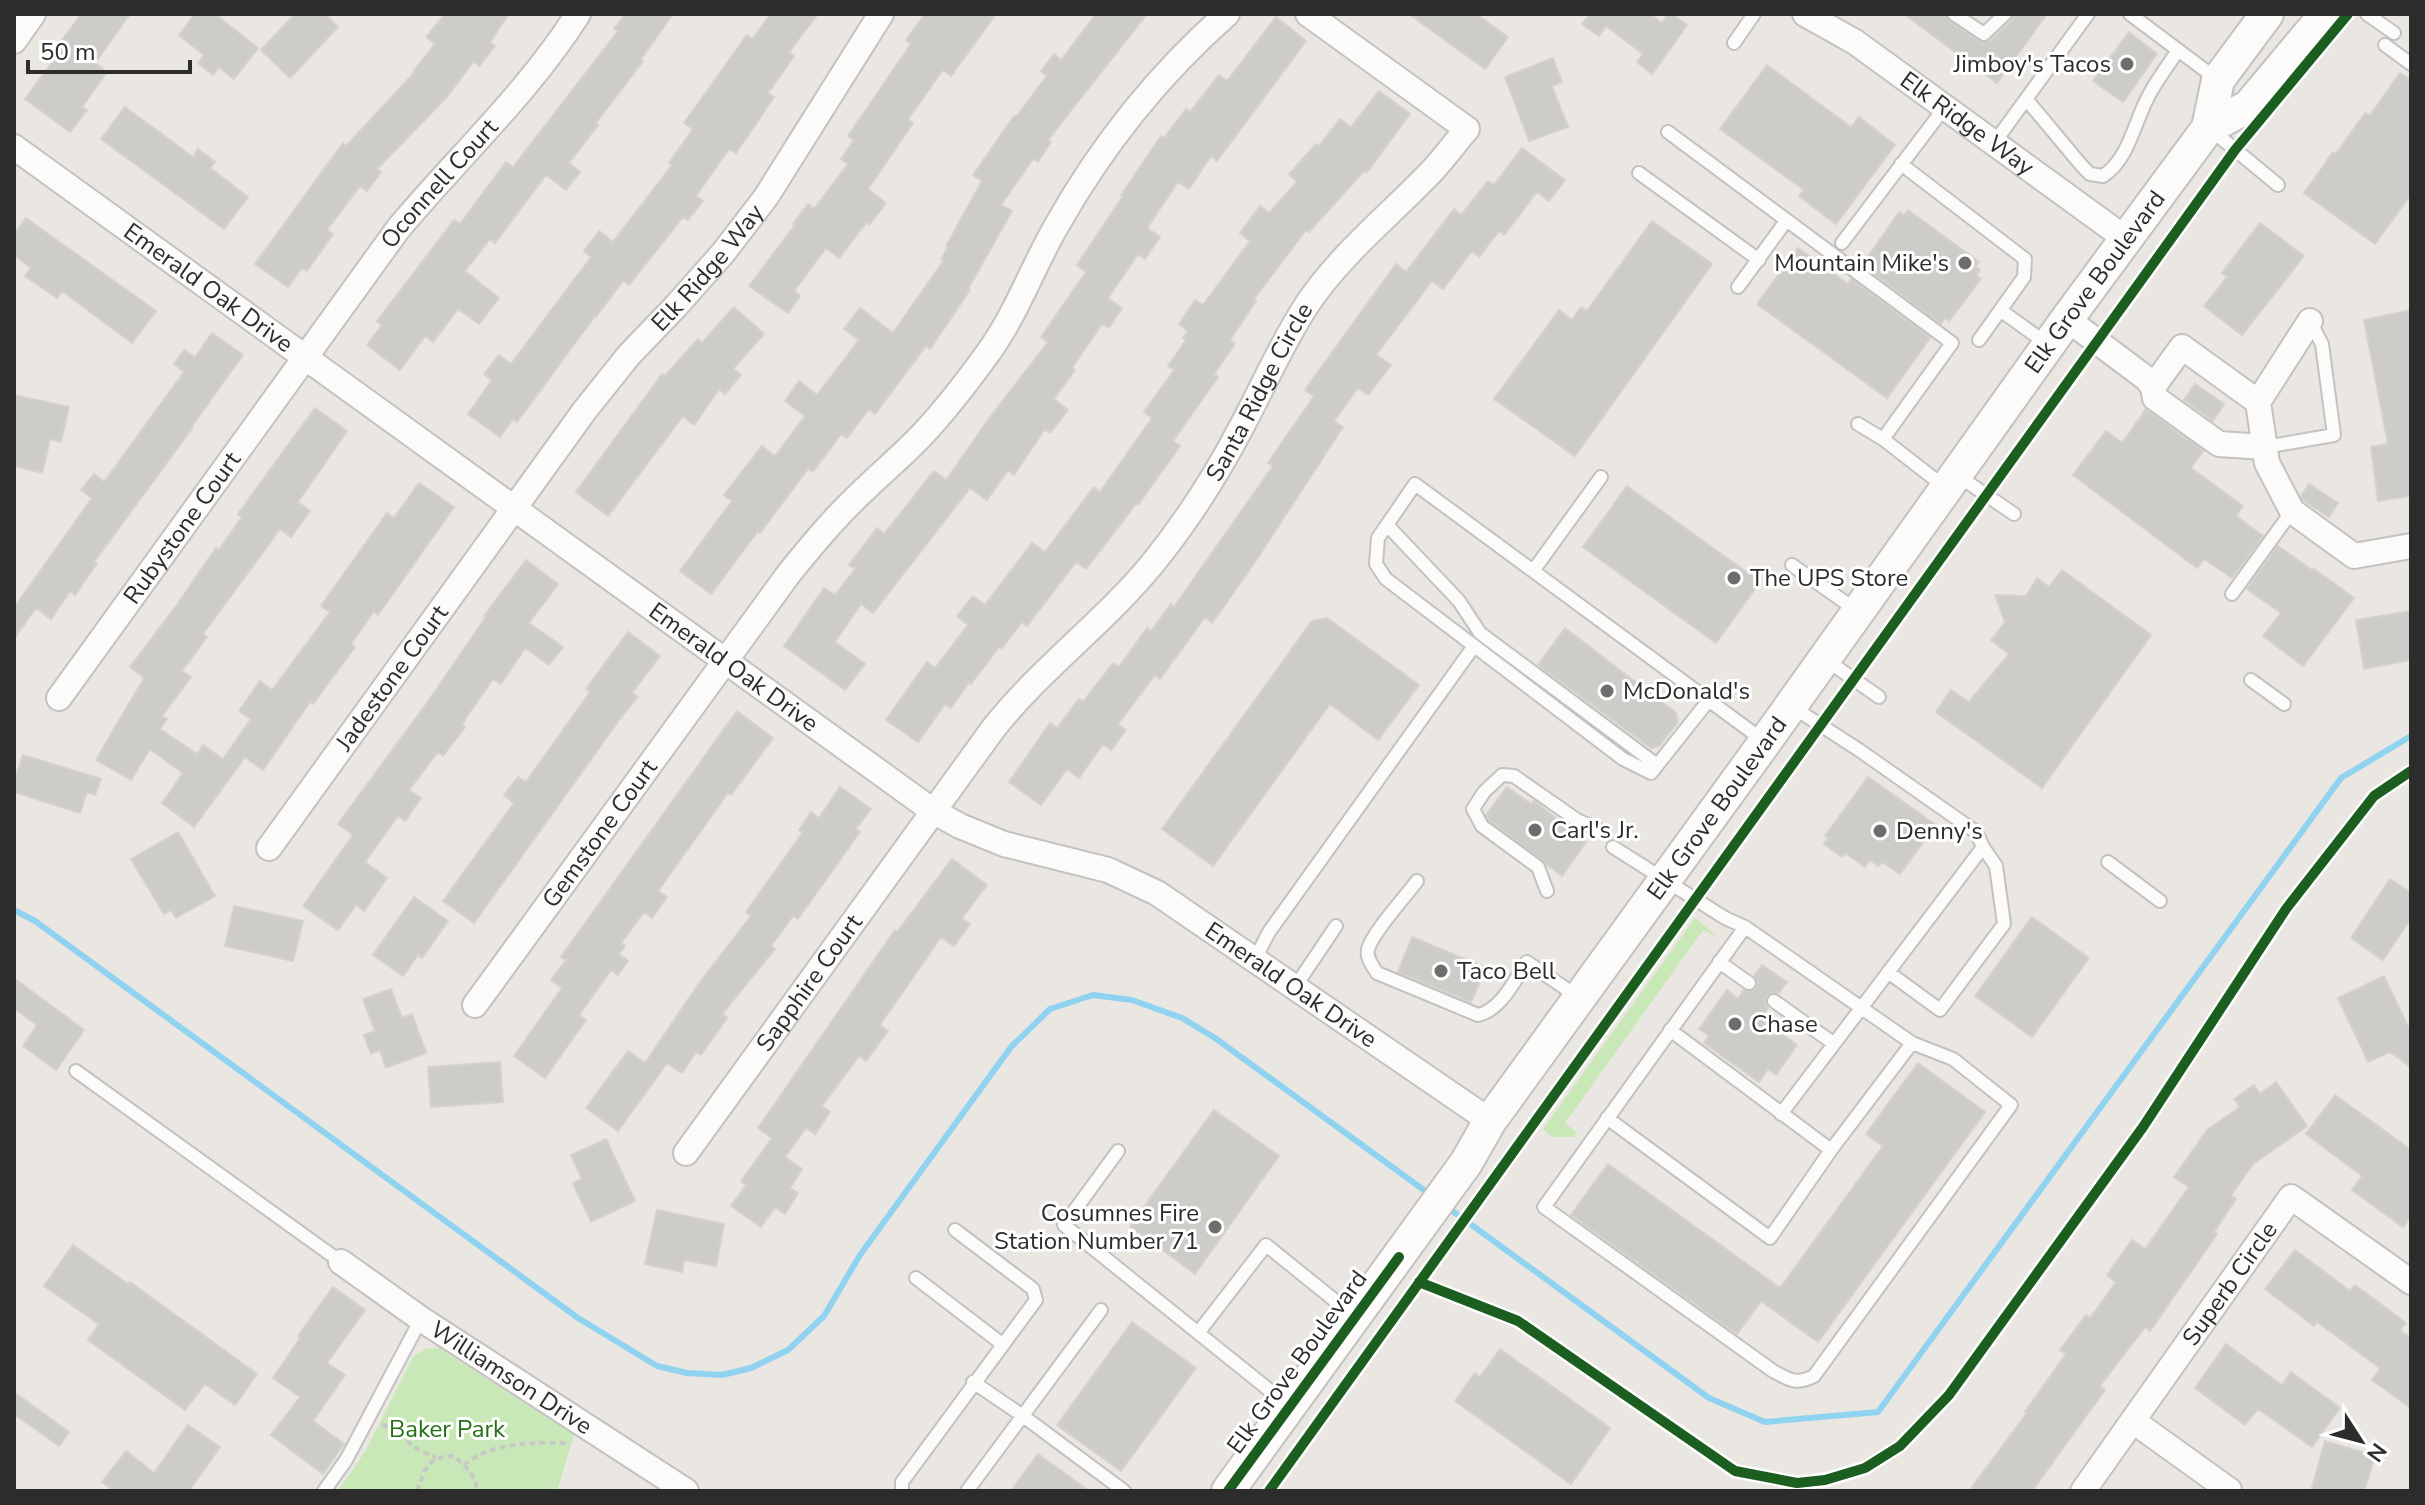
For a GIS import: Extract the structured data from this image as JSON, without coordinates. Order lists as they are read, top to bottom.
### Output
{
  "streets": {
    "main road": ["Elk Grove Boulevard"],
    "street": [
      "Elk Ridge Way",
      "Oconnell Court",
      "Emerald Oak Drive",
      "Santa Ridge Circle",
      "Rubystone Court",
      "Jadestone Court",
      "Gemstone Court",
      "Sapphire Court",
      "Superb Circle",
      "Williamson Drive"
    ]
  },
  "crossings": [
    ["Elk Ridge Way", "Elk Grove Boulevard"],
    ["Elk Ridge Way", "Emerald Oak Drive"],
    ["Elk Ridge Way", "Jadestone Court"],
    ["Oconnell Court", "Emerald Oak Drive"],
    ["Oconnell Court", "Rubystone Court"],
    ["Elk Grove Boulevard", "Emerald Oak Drive"],
    ["Emerald Oak Drive", "Santa Ridge Circle"],
    ["Emerald Oak Drive", "Rubystone Court"],
    ["Emerald Oak Drive", "Jadestone Court"],
    ["Emerald Oak Drive", "Gemstone Court"],
    ["Emerald Oak Drive", "Sapphire Court"],
    ["Santa Ridge Circle", "Sapphire Court"]
  ],
  "parks": ["Baker Park"],
  "places": [
    "Jimboy's Tacos",
    "Mountain Mike's",
    "The UPS Store",
    "McDonald's",
    "Carl's Jr.",
    "Denny's",
    "Taco Bell",
    "Chase",
    "Cosumnes Fire Station Number 71"
  ],
  "scale_bar": "50 m",
  "north": "bottom right"
}
